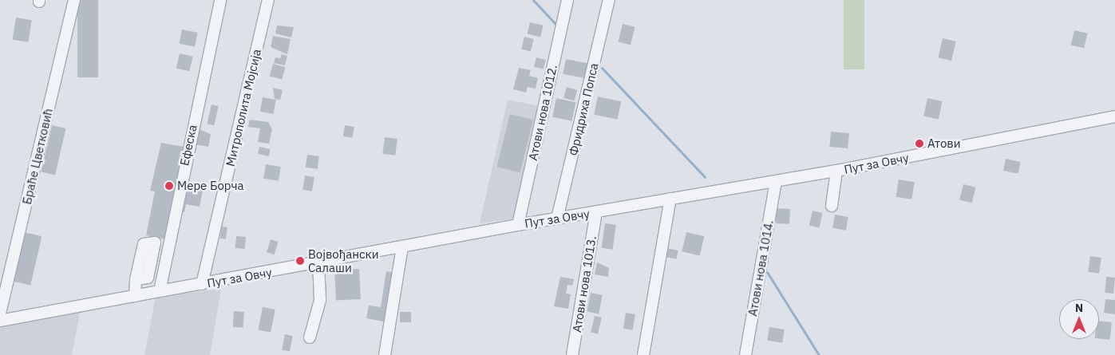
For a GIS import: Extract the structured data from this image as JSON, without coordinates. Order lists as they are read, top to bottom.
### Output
{
  "streets": {
    "street": [
      "Митрополита Мојсија",
      "Фридриха Попса",
      "Атови нова 1012.",
      "Ефеска",
      "Браће Цветковић",
      "Пут за Овчу",
      "Атови нова 1014.",
      "Атови нова 1013."
    ]
  },
  "crossings": [
    ["Митрополита Мојсија", "Пут за Овчу"],
    ["Фридриха Попса", "Пут за Овчу"],
    ["Атови нова 1012.", "Пут за Овчу"],
    ["Ефеска", "Пут за Овчу"],
    ["Пут за Овчу", "Атови нова 1014."],
    ["Пут за Овчу", "Атови нова 1013."]
  ],
  "places": ["Атови", "Мере Борча", "Војвођански Салаши"],
  "north": "top"
}
